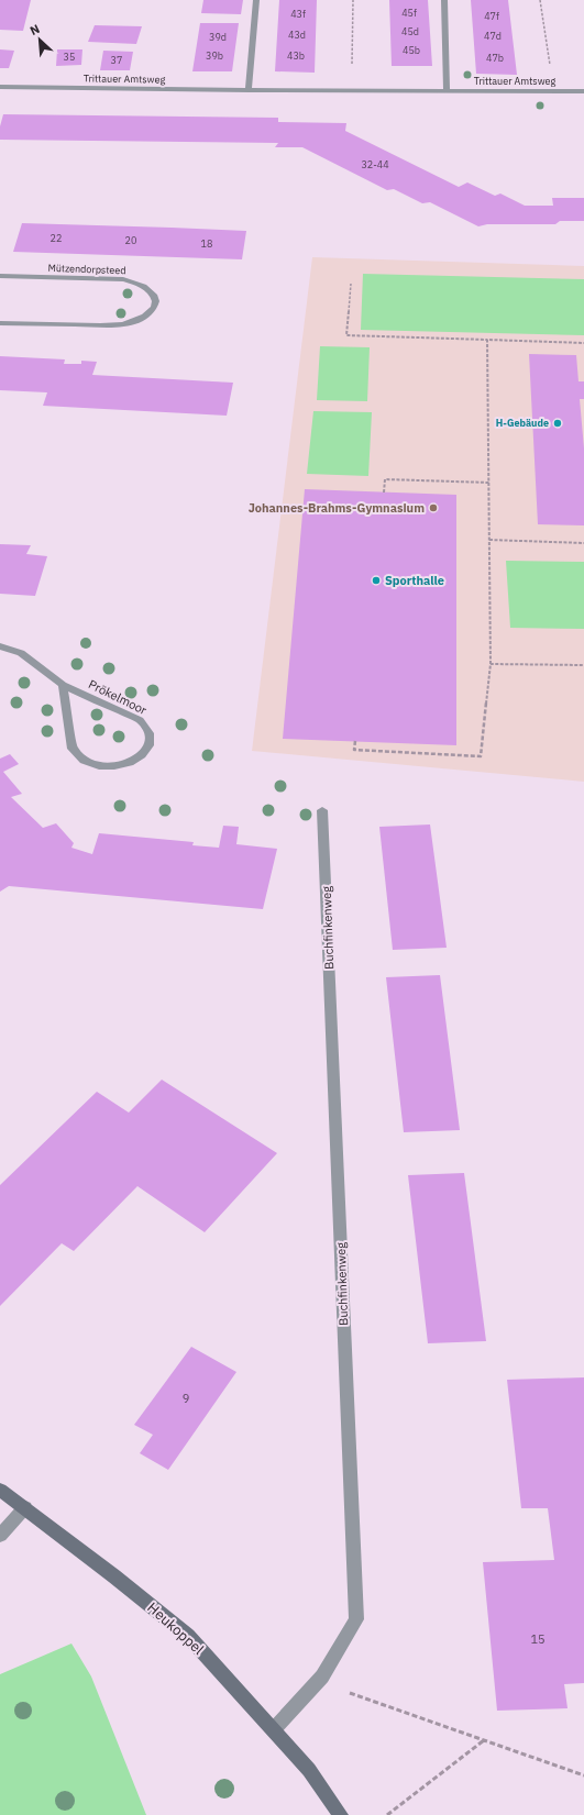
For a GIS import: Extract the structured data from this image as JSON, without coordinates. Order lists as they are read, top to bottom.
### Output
{
  "streets": {
    "street": [
      "Trittauer Amtsweg",
      "Mützendorpsteed",
      "Prökelmoor",
      "Buchfinkenweg",
      "Heukoppel"
    ]
  },
  "crossings": [
    ["Buchfinkenweg", "Heukoppel"]
  ],
  "places": ["H-Gebäude", "Johannes-Brahms-Gymnasium", "Sporthalle"],
  "house_numbers": [
    "45f",
    "43f",
    "47f",
    "45d",
    "43d",
    "47d",
    "39d",
    "45b",
    "39b",
    "43b",
    "35",
    "47b",
    "37",
    "32-44",
    "22",
    "20",
    "18",
    "9",
    "15"
  ],
  "north": "top left"
}
